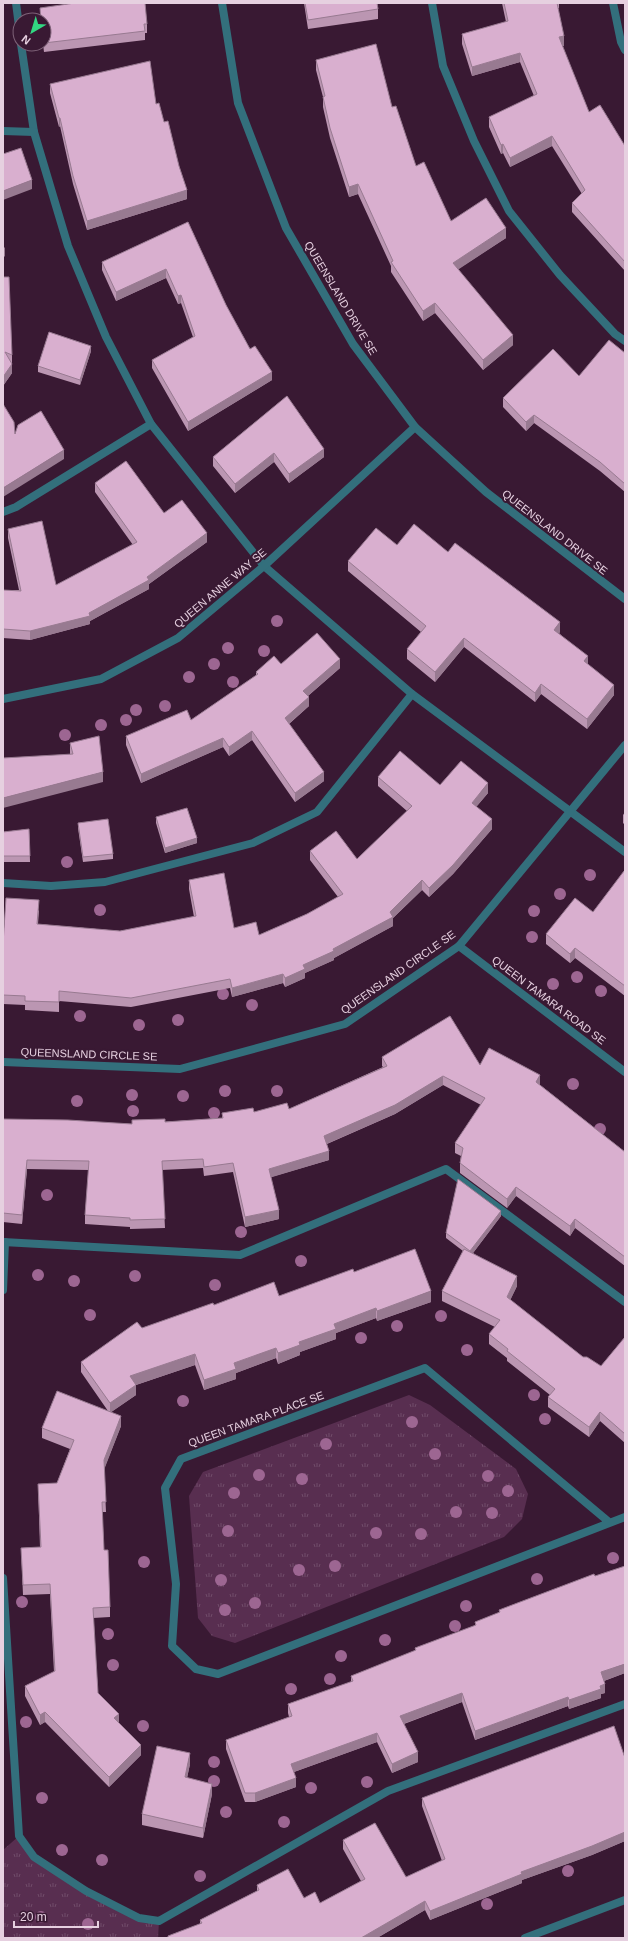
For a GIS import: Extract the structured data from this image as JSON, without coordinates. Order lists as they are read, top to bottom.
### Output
{
  "streets": {
    "street": [
      "QUEENSLAND DRIVE SE",
      "QUEEN ANNE WAY SE",
      "QUEENSLAND CIRCLE SE",
      "QUEEN TAMARA ROAD SE",
      "QUEEN TAMARA PLACE SE"
    ]
  },
  "crossings": [
    ["QUEENSLAND DRIVE SE", "QUEEN ANNE WAY SE"],
    ["QUEENSLAND CIRCLE SE", "QUEEN TAMARA ROAD SE"]
  ],
  "scale_bar": "20 m",
  "north": "bottom left"
}
